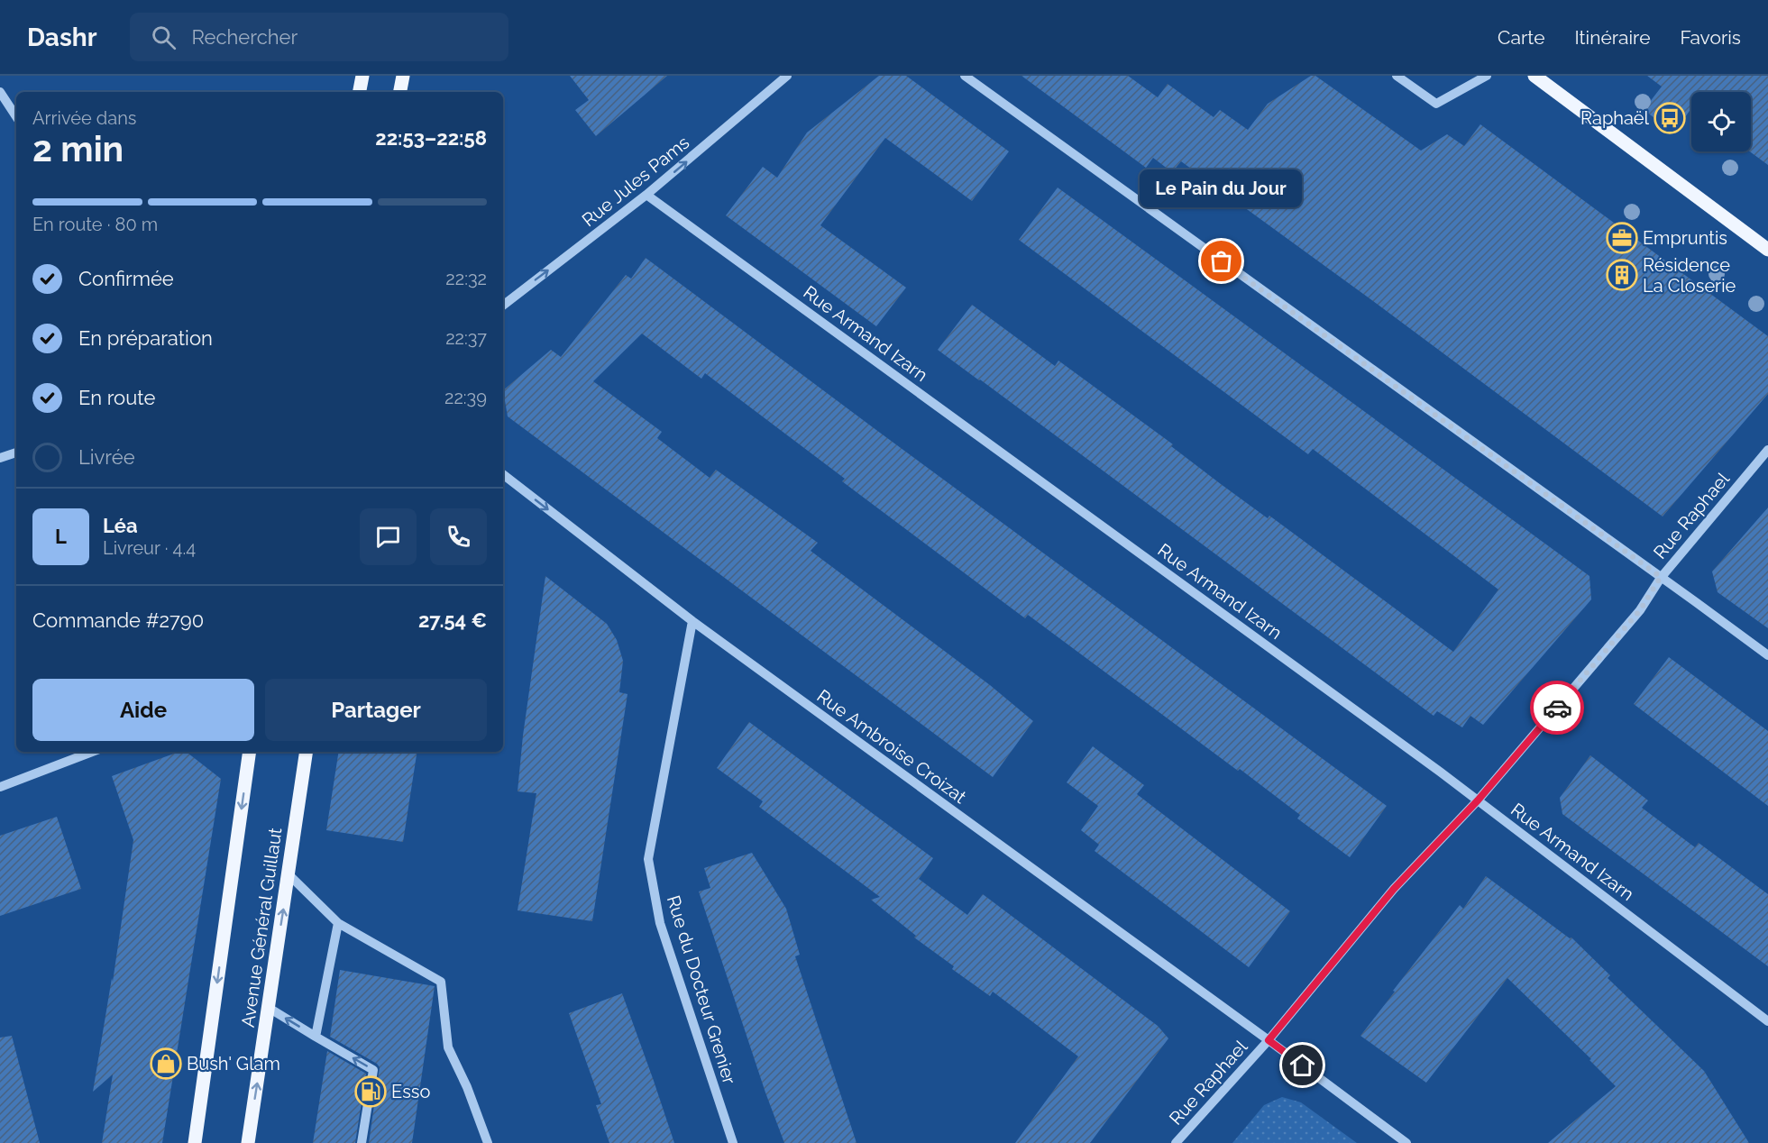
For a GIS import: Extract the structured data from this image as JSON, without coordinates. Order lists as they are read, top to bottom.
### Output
{
  "streets": {
    "main road": ["Avenue Général Guillaut"],
    "street": [
      "Rue Jules Pams",
      "Rue Armand Izarn",
      "Rue Raphael",
      "Rue Ambroise Croizat",
      "Rue du Docteur Grenier"
    ]
  },
  "crossings": [
    ["Rue Jules Pams", "Rue Armand Izarn"],
    ["Rue Armand Izarn", "Rue Raphael"],
    ["Rue Raphael", "Rue Ambroise Croizat"],
    ["Rue Ambroise Croizat", "Rue du Docteur Grenier"]
  ],
  "one_way": ["Rue Jules Pams"],
  "places": {
    "bus stop": ["Raphaël"],
    "office": ["Empruntis"],
    "other": ["Le Pain du Jour"],
    "building": ["Résidence La Closerie"],
    "shop": ["Bush' Glam"],
    "fuel station": ["Esso"]
  },
  "page": {
    "header": "Dashr",
    "search": "Rechercher",
    "nav": ["Carte", "Itinéraire", "Favoris"],
    "heading": ["2 min", "Arrivée dans", "22:53–22:58"],
    "panel": [
      "Léa",
      "Livreur · 4.4",
      "Commande #2790",
      "27.54 €"
    ],
    "bubble": "Le Pain du Jour",
    "bar": "En route · 80 m",
    "list": [
      ["Confirmée", "22:32"],
      ["En préparation", "22:37"],
      ["En route", "22:39"],
      "Livrée"
    ],
    "round": "L",
    "buttons": ["Aide", "Partager"]
  }
}
